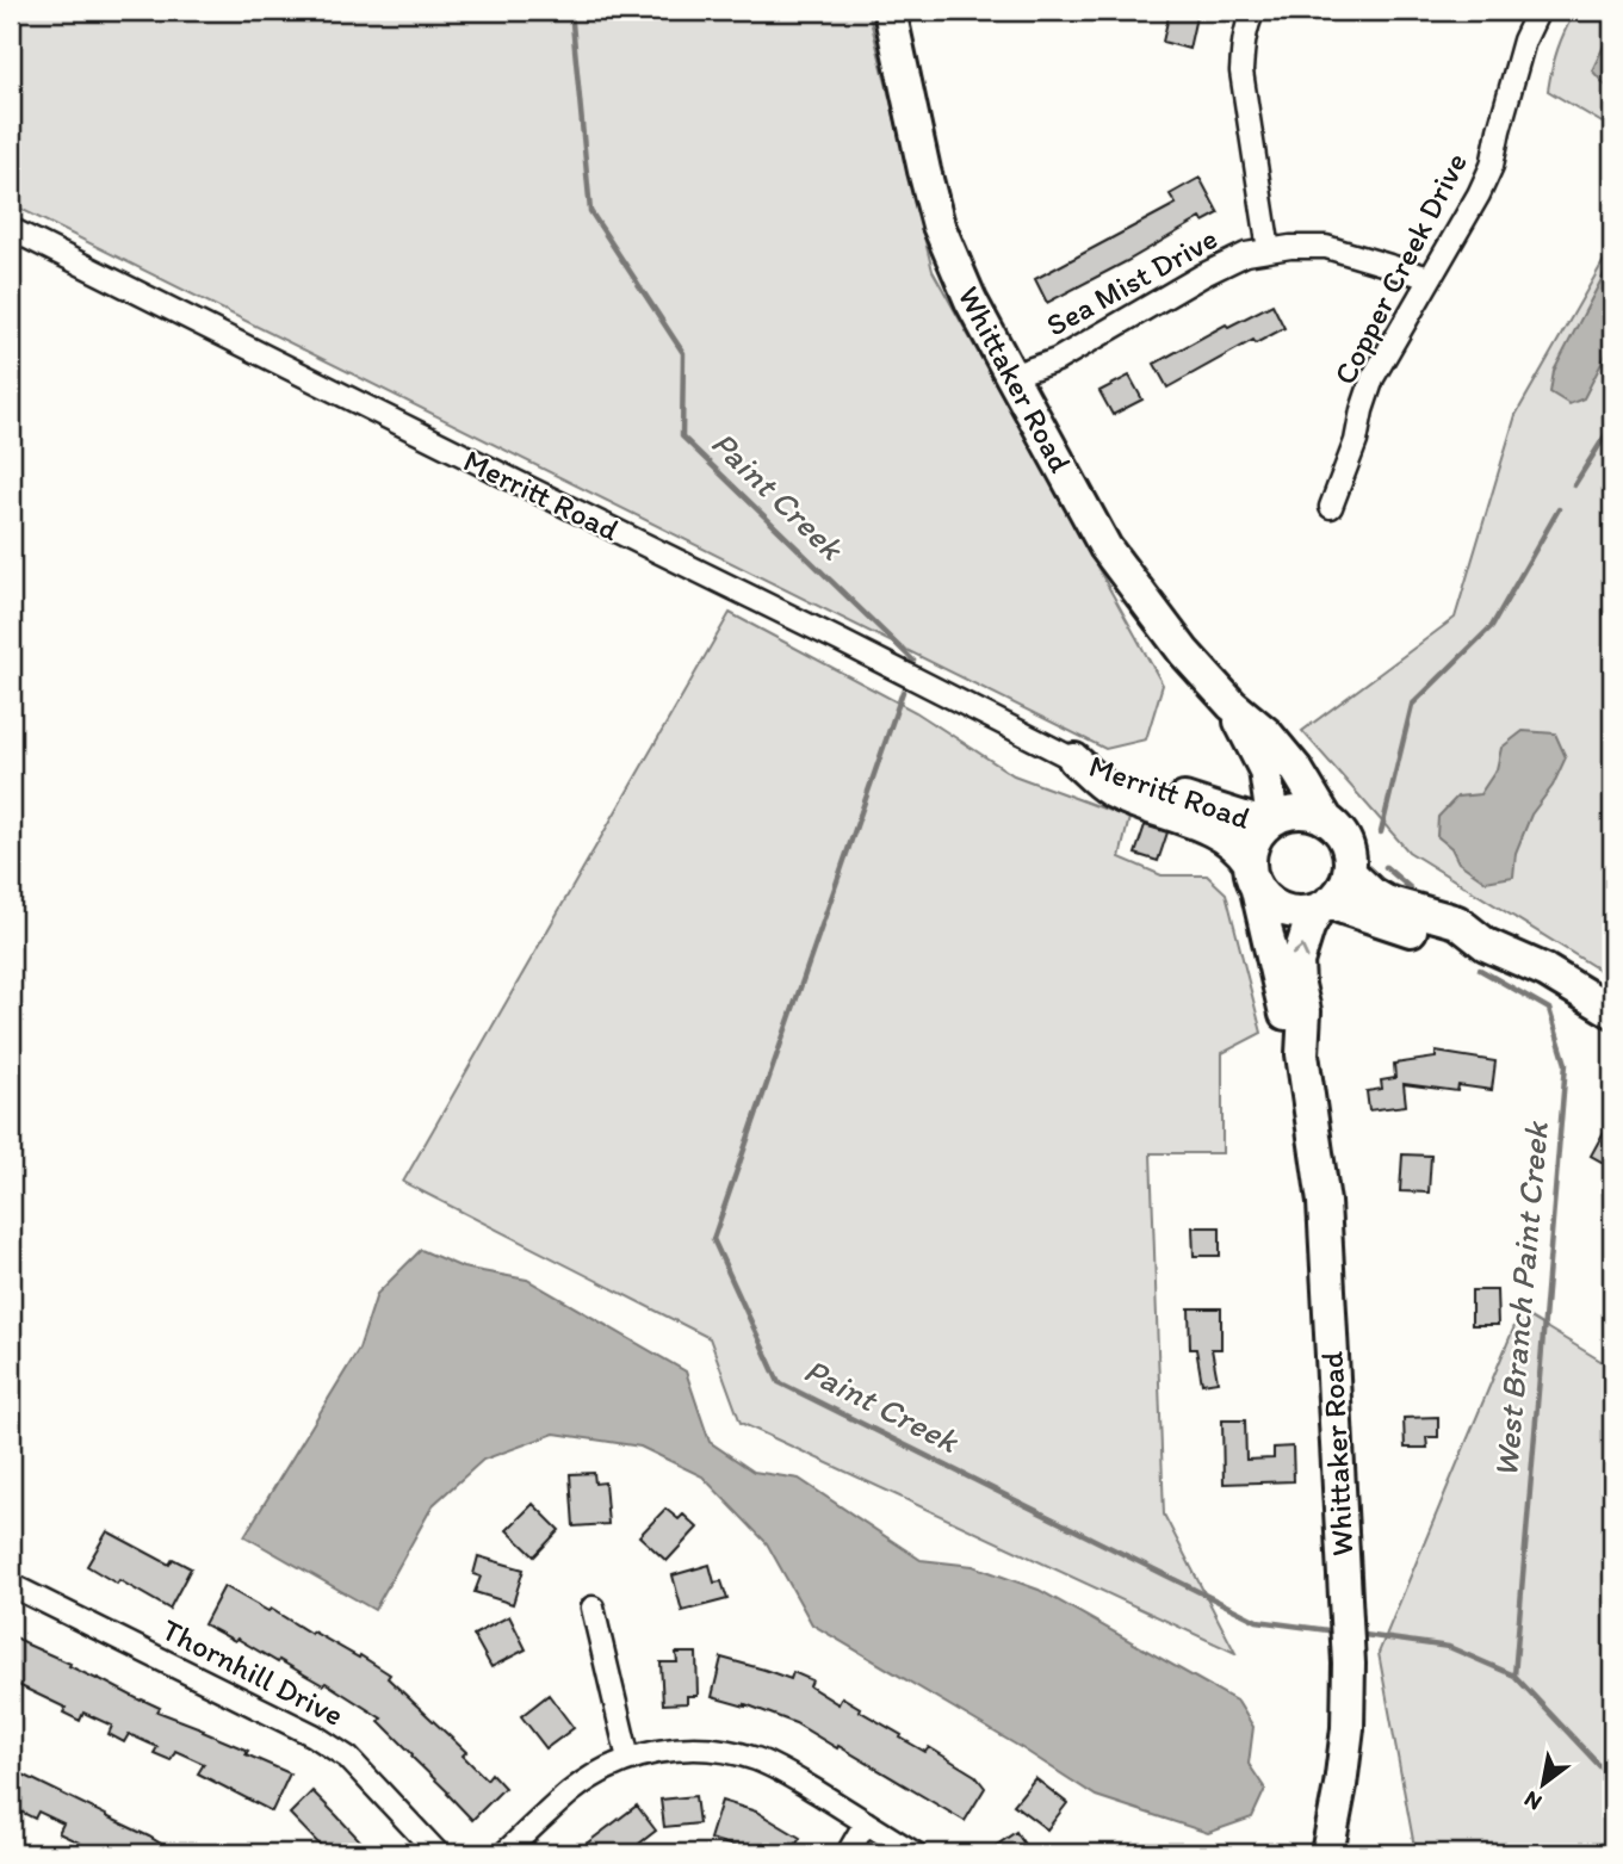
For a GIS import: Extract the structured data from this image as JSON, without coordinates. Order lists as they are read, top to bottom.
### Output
{
  "streets": {
    "main road": ["Whittaker Road", "Merritt Road"],
    "street": ["Copper Creek Drive", "Sea Mist Drive", "Thornhill Drive"]
  },
  "crossings": [
    ["Copper Creek Drive", "Sea Mist Drive"],
    ["Sea Mist Drive", "Whittaker Road"],
    ["Whittaker Road", "Merritt Road"]
  ],
  "water": ["Paint Creek", "West Branch Paint Creek"],
  "north": "bottom left"
}
